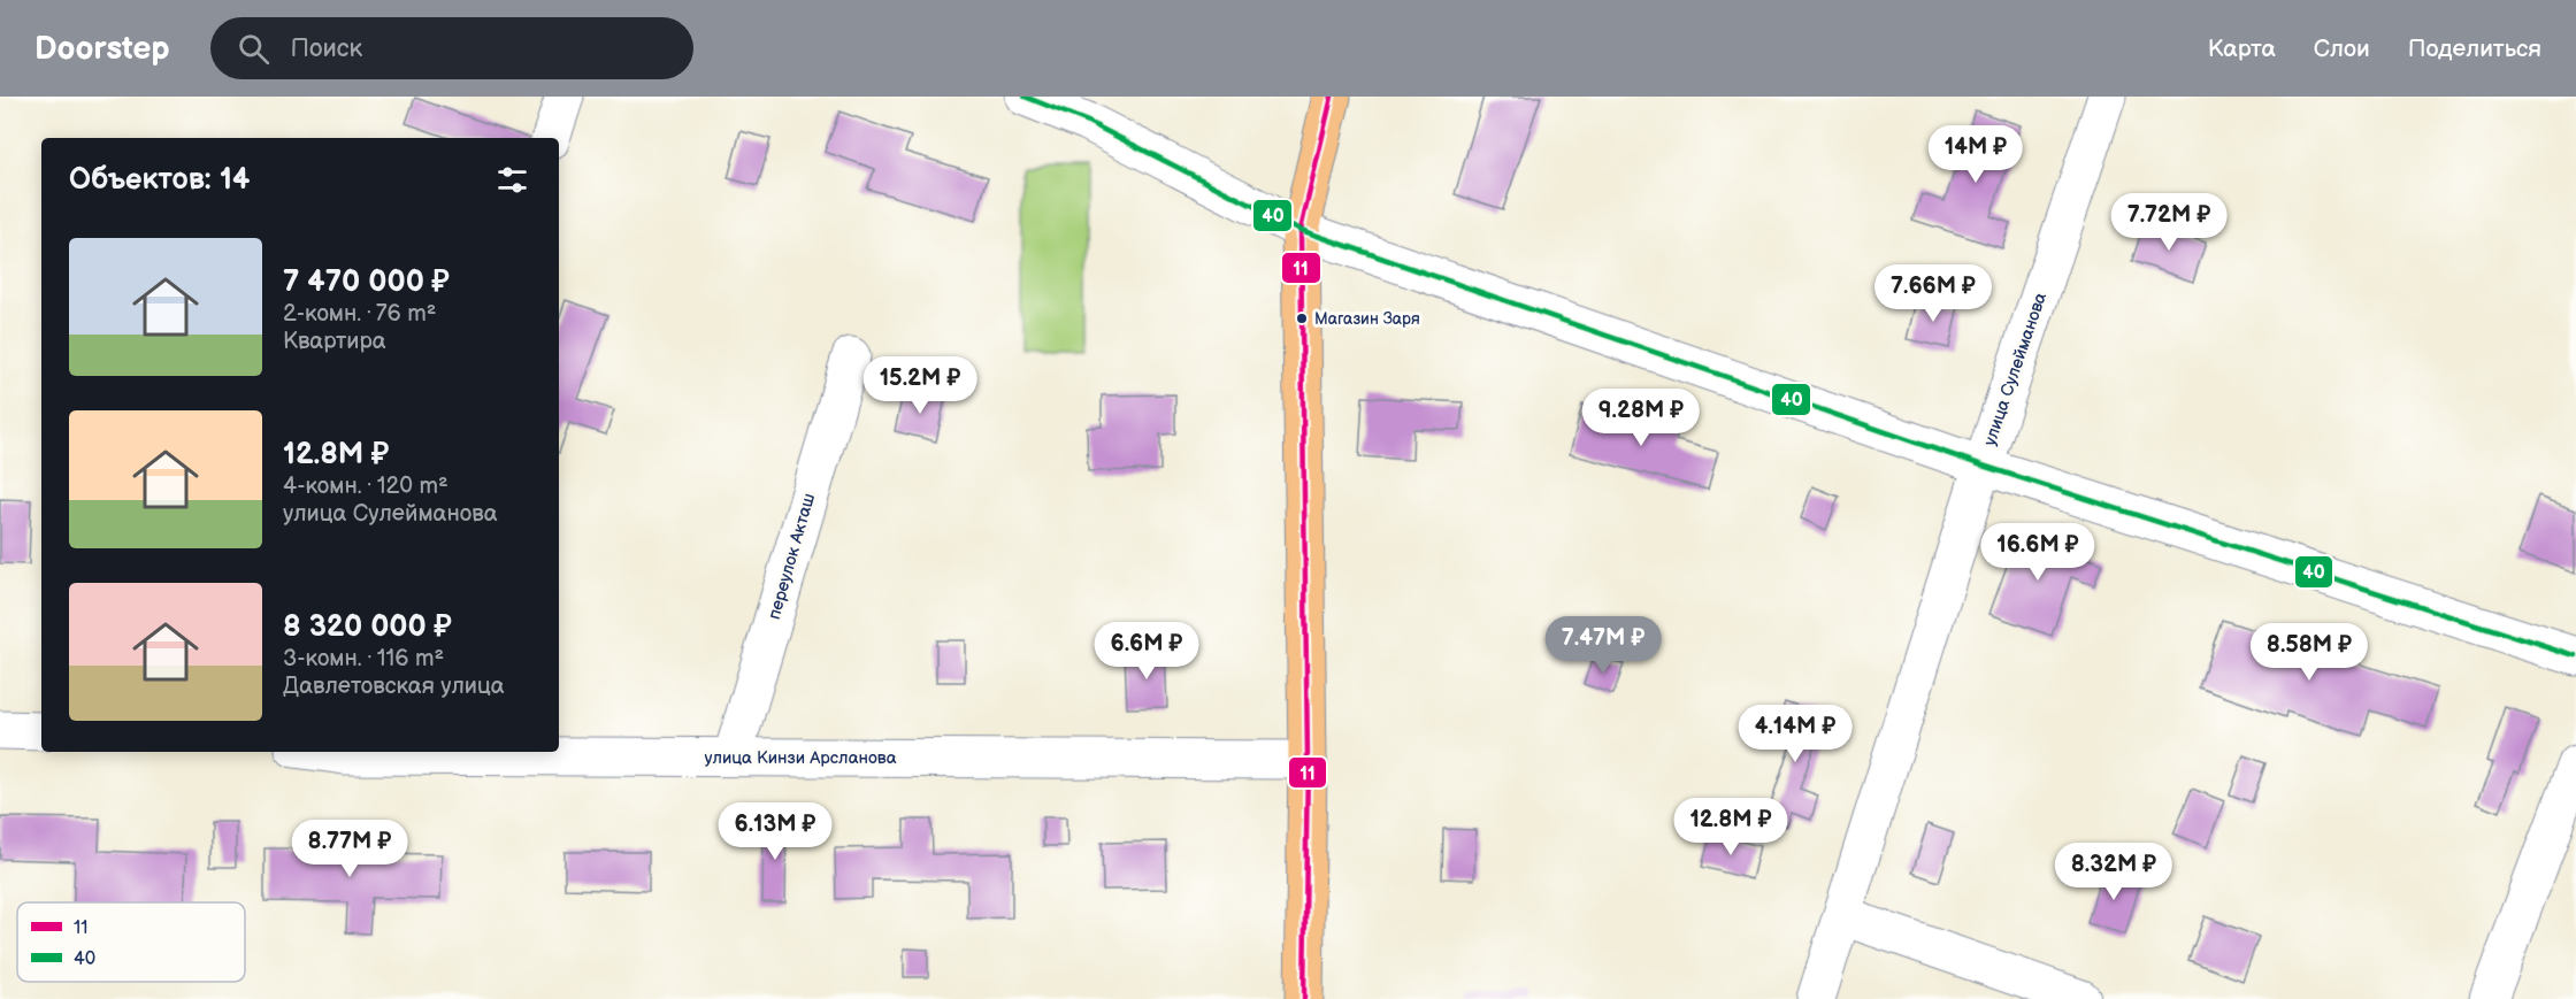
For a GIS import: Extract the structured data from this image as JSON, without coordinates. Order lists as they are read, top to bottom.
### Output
{
  "streets": {
    "street": ["улица Сулейманова", "переулок Акташ", "улица Кинзи Арсланова"]
  },
  "crossings": [
    ["переулок Акташ", "улица Кинзи Арсланова"]
  ],
  "places": ["Магазин Заря"],
  "lines": ["transit line 11", "transit line 40"],
  "legend": ["11", "40"],
  "page": {
    "header": "Doorstep",
    "search": "Поиск",
    "nav": ["Карта", "Слои", "Поделиться"],
    "price": [
      "14M ₽",
      "7.72M ₽",
      "7.66M ₽",
      "15.2M ₽",
      "9.28M ₽",
      "16.6M ₽",
      "7.47M ₽",
      "6.6M ₽",
      "8.58M ₽",
      "4.14M ₽",
      "12.8M ₽",
      "6.13M ₽",
      "8.77M ₽",
      "8.32M ₽"
    ],
    "heading": "Объектов: 14",
    "list": [
      {
        "name": "7 470 000 ₽",
        "note": "2-комн. · 76 m² · Квартира"
      },
      {
        "name": "12.8M ₽",
        "note": "4-комн. · 120 m² · улица Сулейманова"
      },
      {
        "name": "8 320 000 ₽",
        "note": "3-комн. · 116 m² · Давлетовская улица"
      }
    ]
  }
}
